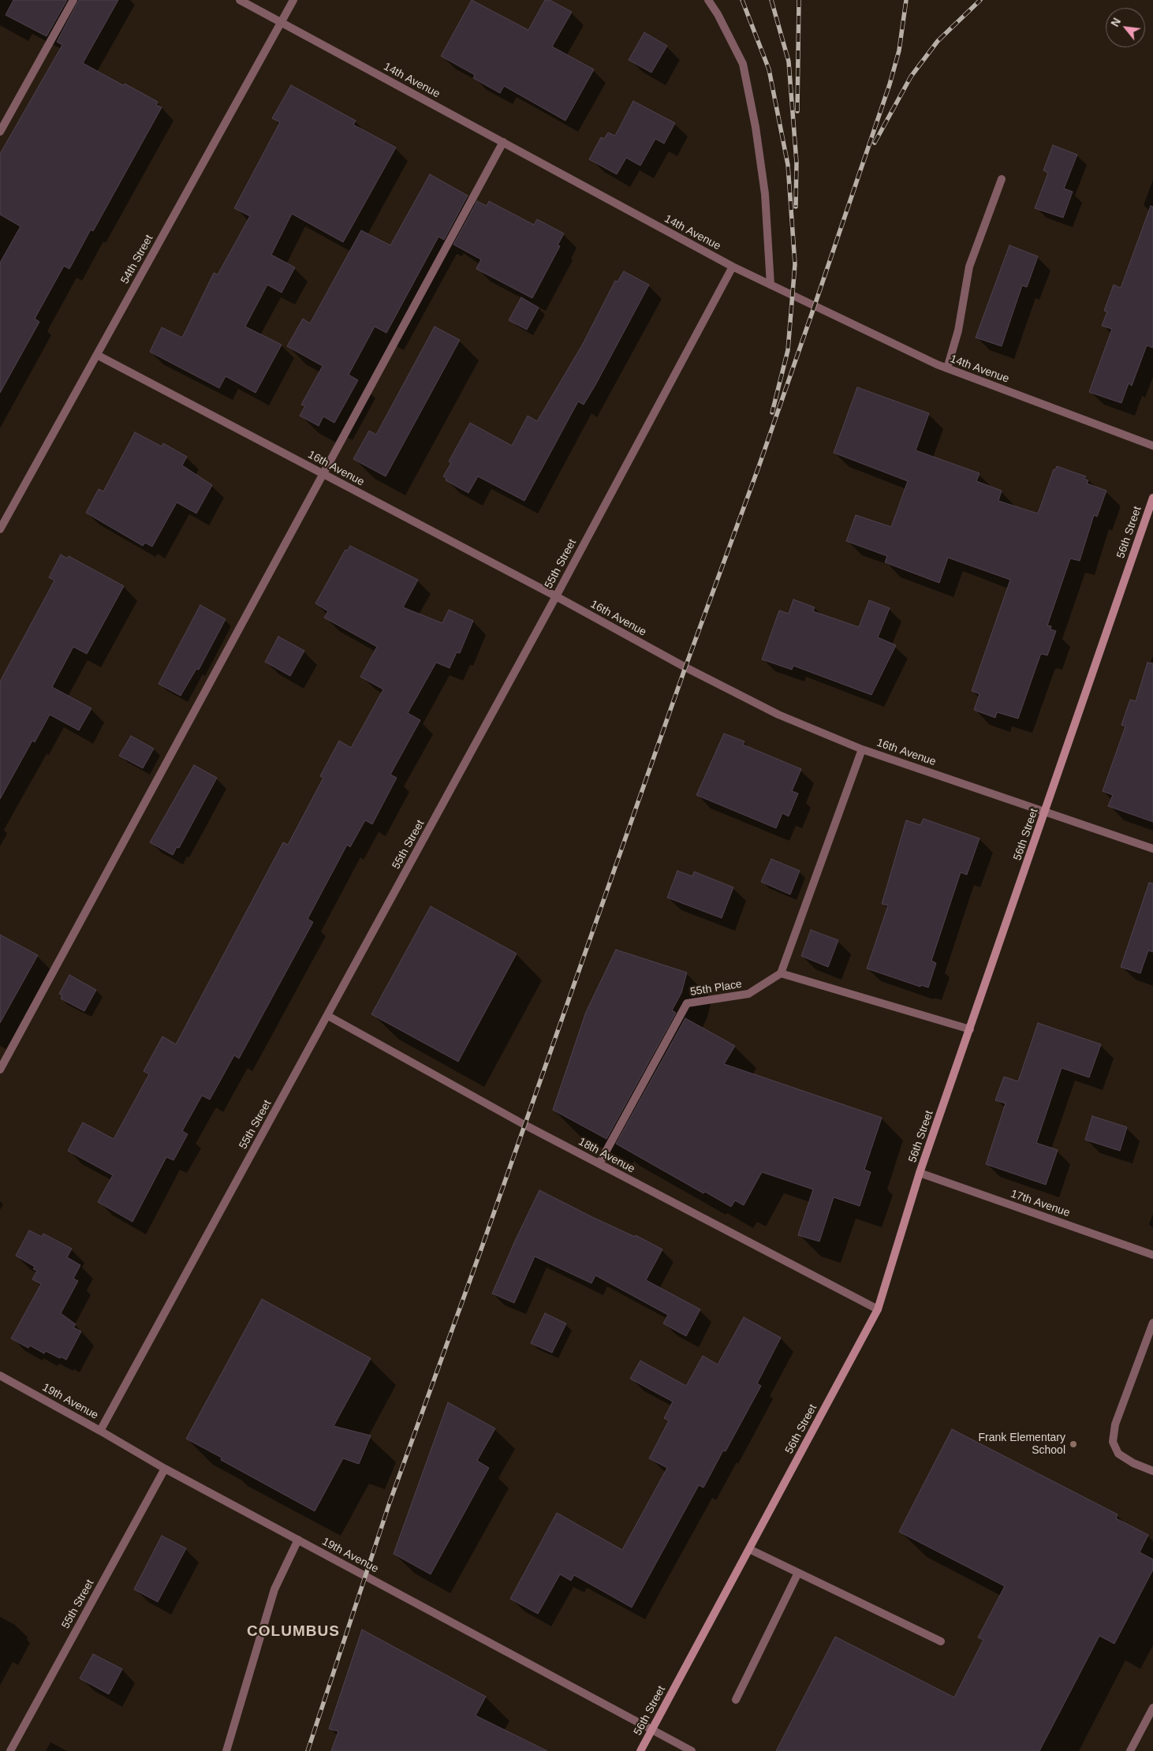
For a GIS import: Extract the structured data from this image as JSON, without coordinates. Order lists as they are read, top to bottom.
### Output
{
  "streets": {
    "street": [
      "14th Avenue",
      "54th Street",
      "16th Avenue",
      "56th Street",
      "55th Street",
      "55th Place",
      "18th Avenue",
      "17th Avenue",
      "19th Avenue"
    ]
  },
  "crossings": [
    ["14th Avenue", "54th Street"],
    ["14th Avenue", "55th Street"],
    ["54th Street", "16th Avenue"],
    ["16th Avenue", "56th Street"],
    ["16th Avenue", "55th Street"],
    ["56th Street", "18th Avenue"],
    ["56th Street", "17th Avenue"],
    ["56th Street", "19th Avenue"],
    ["55th Street", "18th Avenue"],
    ["55th Street", "19th Avenue"],
    ["55th Place", "18th Avenue"]
  ],
  "districts": ["COLUMBUS"],
  "places": ["Frank Elementary School"],
  "north": "top left"
}
